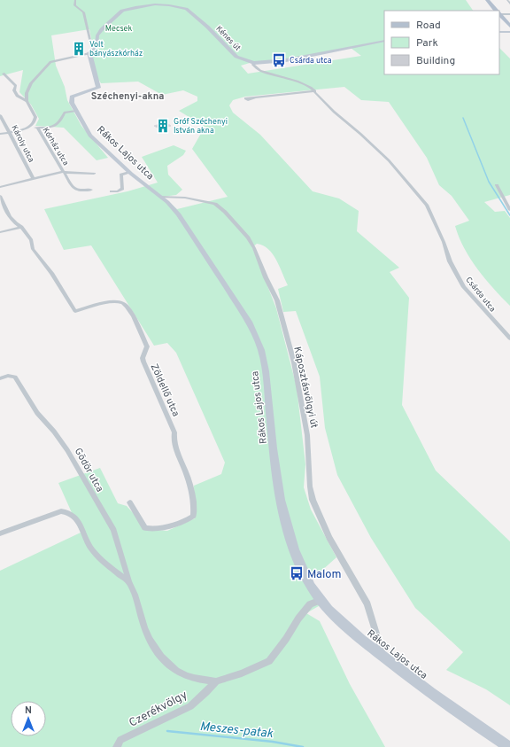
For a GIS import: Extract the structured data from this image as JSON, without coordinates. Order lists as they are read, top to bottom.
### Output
{
  "streets": {
    "street": [
      "Kénes út",
      "Károly utca",
      "Kórház utca",
      "Rákos Lajos utca",
      "Csárda utca",
      "Káposztásvölgyi út",
      "Zöldellő utca",
      "Gödör utca",
      "Czerékvölgy"
    ]
  },
  "crossings": [
    ["Kénes út", "Csárda utca"],
    ["Rákos Lajos utca", "Káposztásvölgyi út"],
    ["Rákos Lajos utca", "Czerékvölgy"],
    ["Gödör utca", "Czerékvölgy"]
  ],
  "districts": ["Széchenyi-akna"],
  "water": ["Meszes-patak"],
  "parks": ["Mecsek"],
  "places": {
    "building": ["Volt bányászkórház", "Gróf Széchenyi István akna"],
    "bus stop": ["Csárda utca", "Malom"]
  },
  "legend": ["Road", "Park", "Building"],
  "north": "top"
}
